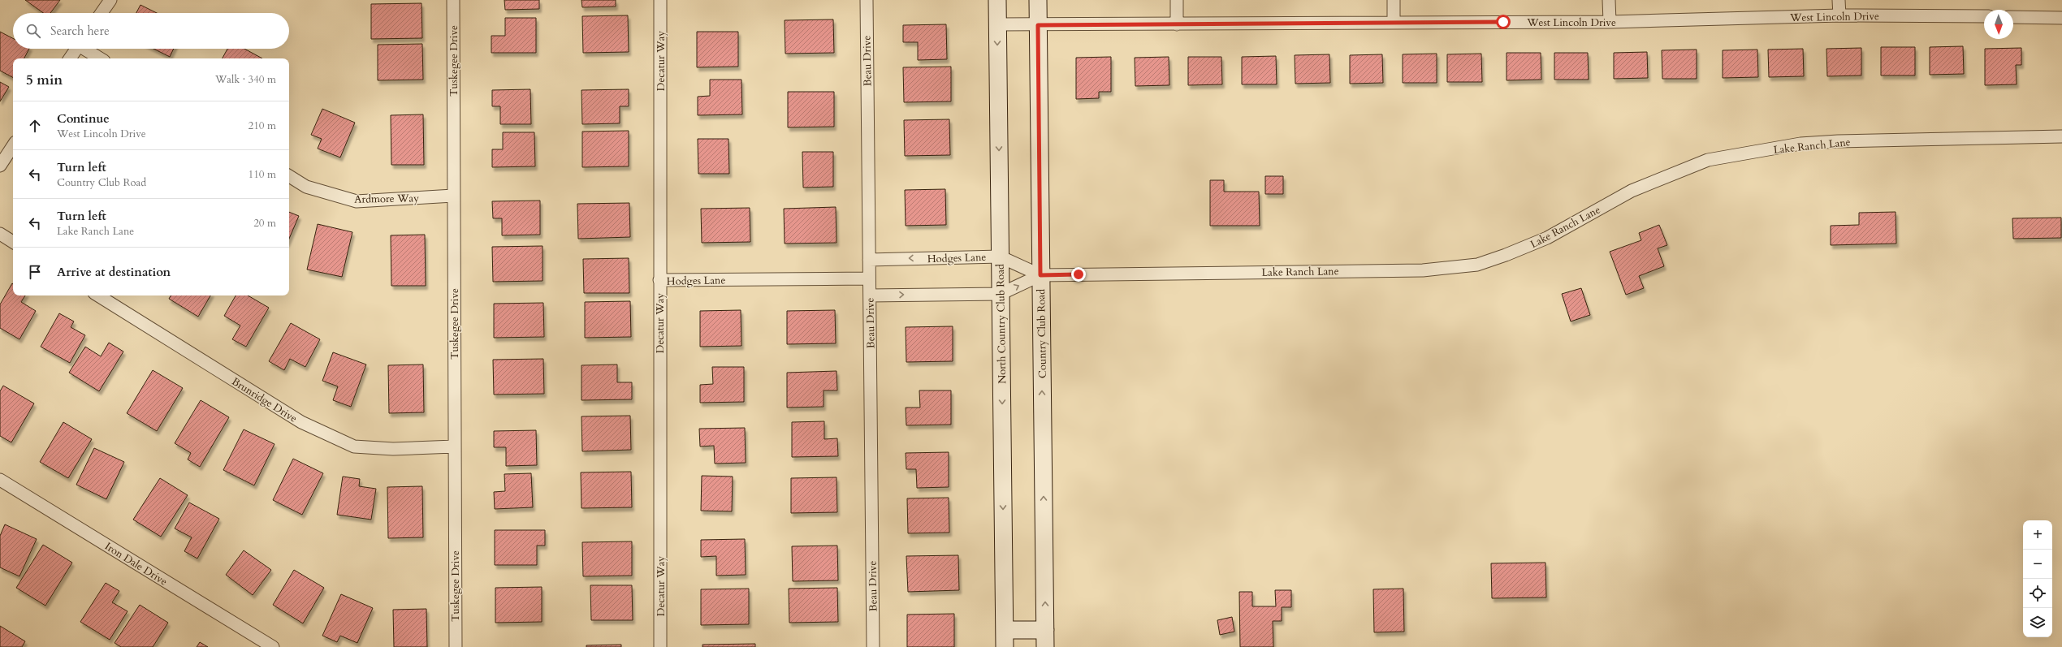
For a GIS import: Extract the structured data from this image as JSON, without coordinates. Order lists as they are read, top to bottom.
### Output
{
  "streets": {
    "main road": ["North Country Club Road", "Country Club Road"],
    "street": [
      "West Lincoln Drive",
      "Tuskegee Drive",
      "Decatur Way",
      "Beau Drive",
      "Lake Ranch Lane",
      "Ardmore Way",
      "Hodges Lane",
      "Brunridge Drive",
      "Iron Dale Drive"
    ]
  },
  "crossings": [
    ["West Lincoln Drive", "North Country Club Road"],
    ["West Lincoln Drive", "Country Club Road"],
    ["Tuskegee Drive", "Ardmore Way"],
    ["Tuskegee Drive", "Brunridge Drive"],
    ["Decatur Way", "Hodges Lane"],
    ["Beau Drive", "Hodges Lane"],
    ["Lake Ranch Lane", "Hodges Lane"],
    ["Lake Ranch Lane", "Country Club Road"],
    ["Hodges Lane", "North Country Club Road"],
    ["Hodges Lane", "Country Club Road"]
  ],
  "one_way": ["North Country Club Road", "Country Club Road"],
  "north": "bottom",
  "page": {
    "search": "Search here",
    "heading": ["5 min", "Walk · 340 m"],
    "list": [
      ["Continue", "West Lincoln Drive", "210 m"],
      ["Turn left", "Country Club Road", "110 m"],
      ["Turn left", "Lake Ranch Lane", "20 m"],
      "Arrive at destination"
    ],
    "map_buttons": ["+", "−"]
  }
}
